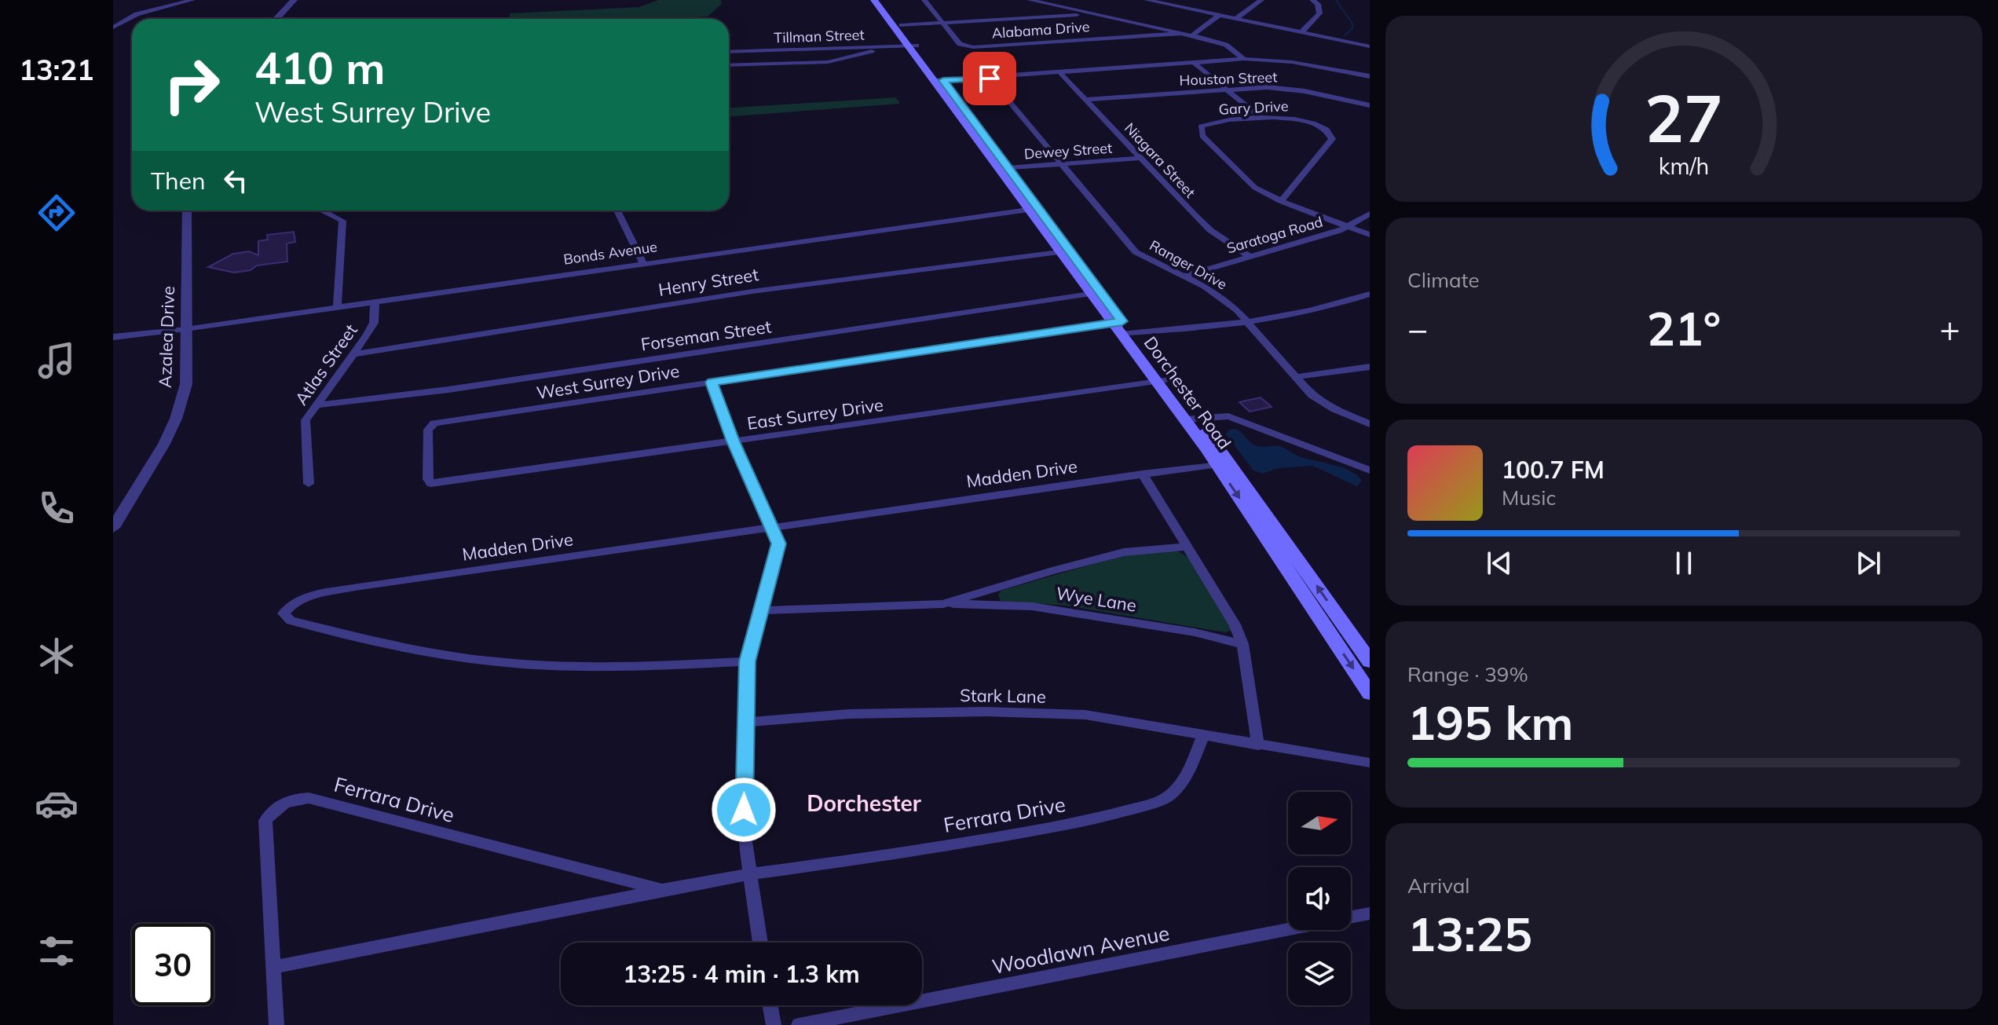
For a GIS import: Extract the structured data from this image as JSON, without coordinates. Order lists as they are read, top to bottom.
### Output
{
  "streets": {
    "main road": ["Dorchester Road"],
    "street": [
      "Alabama Drive",
      "Tillman Street",
      "Houston Street",
      "Gary Drive",
      "Dewey Street",
      "Niagara Street",
      "Saratoga Road",
      "Bonds Avenue",
      "Ranger Drive",
      "Henry Street",
      "Forseman Street",
      "Azalea Drive",
      "Atlas Street",
      "West Surrey Drive",
      "East Surrey Drive",
      "Madden Drive",
      "Wye Lane",
      "Stark Lane",
      "Ferrara Drive",
      "Woodlawn Avenue"
    ]
  },
  "crossings": [
    ["Tillman Street", "Dorchester Road"],
    ["Houston Street", "Niagara Street"],
    ["Gary Drive", "Saratoga Road"],
    ["Dewey Street", "Niagara Street"],
    ["Dewey Street", "Ranger Drive"],
    ["Dewey Street", "Dorchester Road"],
    ["Niagara Street", "Saratoga Road"],
    ["Saratoga Road", "Ranger Drive"],
    ["Bonds Avenue", "Azalea Drive"],
    ["Bonds Avenue", "Atlas Street"],
    ["Bonds Avenue", "Dorchester Road"],
    ["Ranger Drive", "West Surrey Drive"],
    ["Henry Street", "Atlas Street"],
    ["Henry Street", "Dorchester Road"],
    ["Forseman Street", "Atlas Street"],
    ["Forseman Street", "Dorchester Road"],
    ["West Surrey Drive", "Dorchester Road"],
    ["West Surrey Drive", "East Surrey Drive"],
    ["Dorchester Road", "East Surrey Drive"],
    ["Dorchester Road", "Madden Drive"],
    ["Stark Lane", "Ferrara Drive"]
  ],
  "districts": ["Dorchester"],
  "north": "right",
  "page": {
    "tabs": "13:21",
    "turn": ["410 m", "West Surrey Drive"],
    "then": "Then",
    "tile": [
      "Climate",
      ["Range · 39%", "195 km"],
      ["Arrival", "13:25"]
    ],
    "heat": ["−", "21°", "+"],
    "song": ["100.7 FM", "Music"],
    "limit": "30",
    "trip": "13:25 · 4 min · 1.3 km",
    "gauge": ["27", "km/h"]
  }
}
